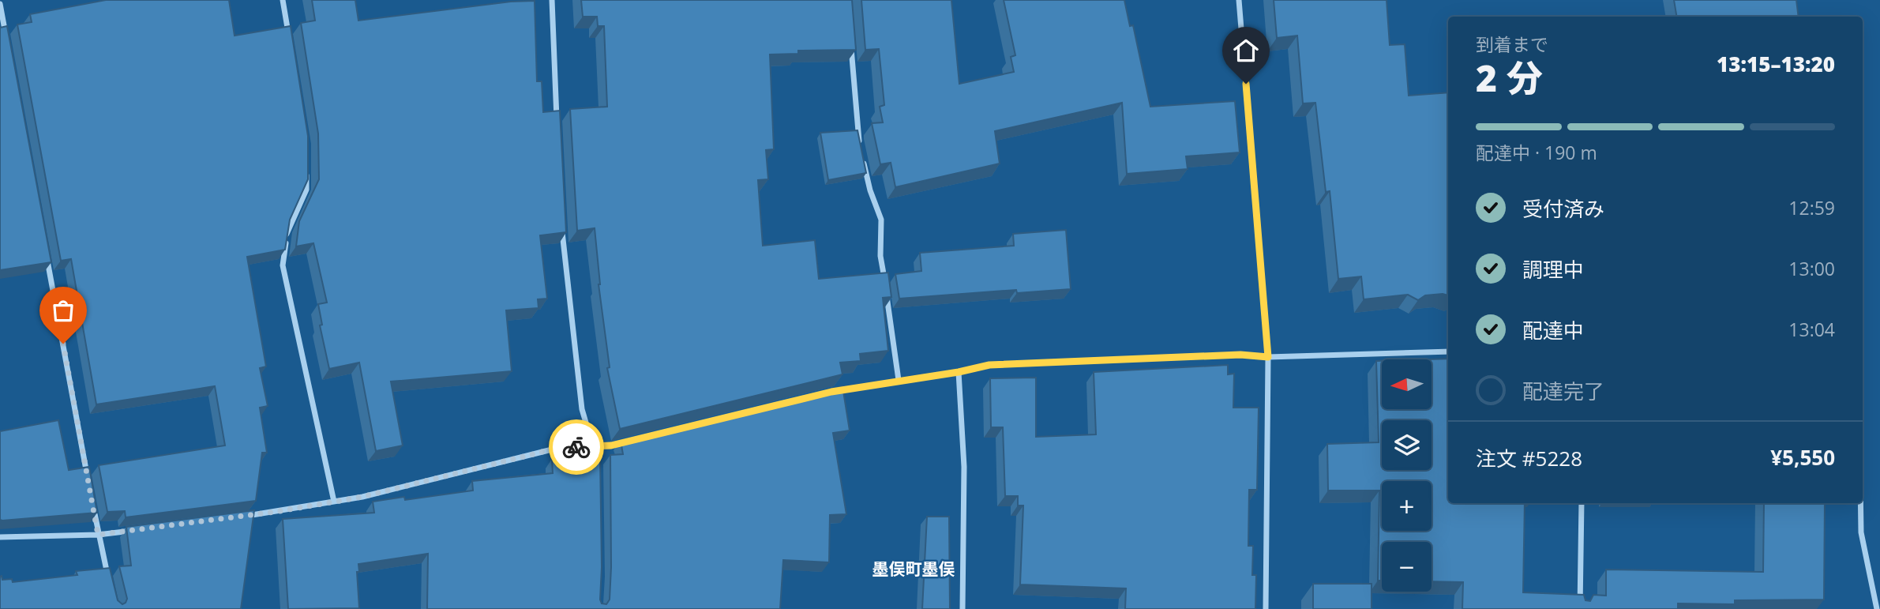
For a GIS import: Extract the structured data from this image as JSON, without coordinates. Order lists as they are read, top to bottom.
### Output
{
  "districts": ["墨俣町墨俣"],
  "north": "left",
  "page": {
    "heading": ["2 分", "到着まで", "13:15–13:20"],
    "panel": ["注文 #5228", "¥5,550"],
    "bar": "配達中 · 190 m",
    "list": [
      ["受付済み", "12:59"],
      ["調理中", "13:00"],
      ["配達中", "13:04"],
      "配達完了"
    ],
    "map_buttons": ["+", "−"]
  }
}
